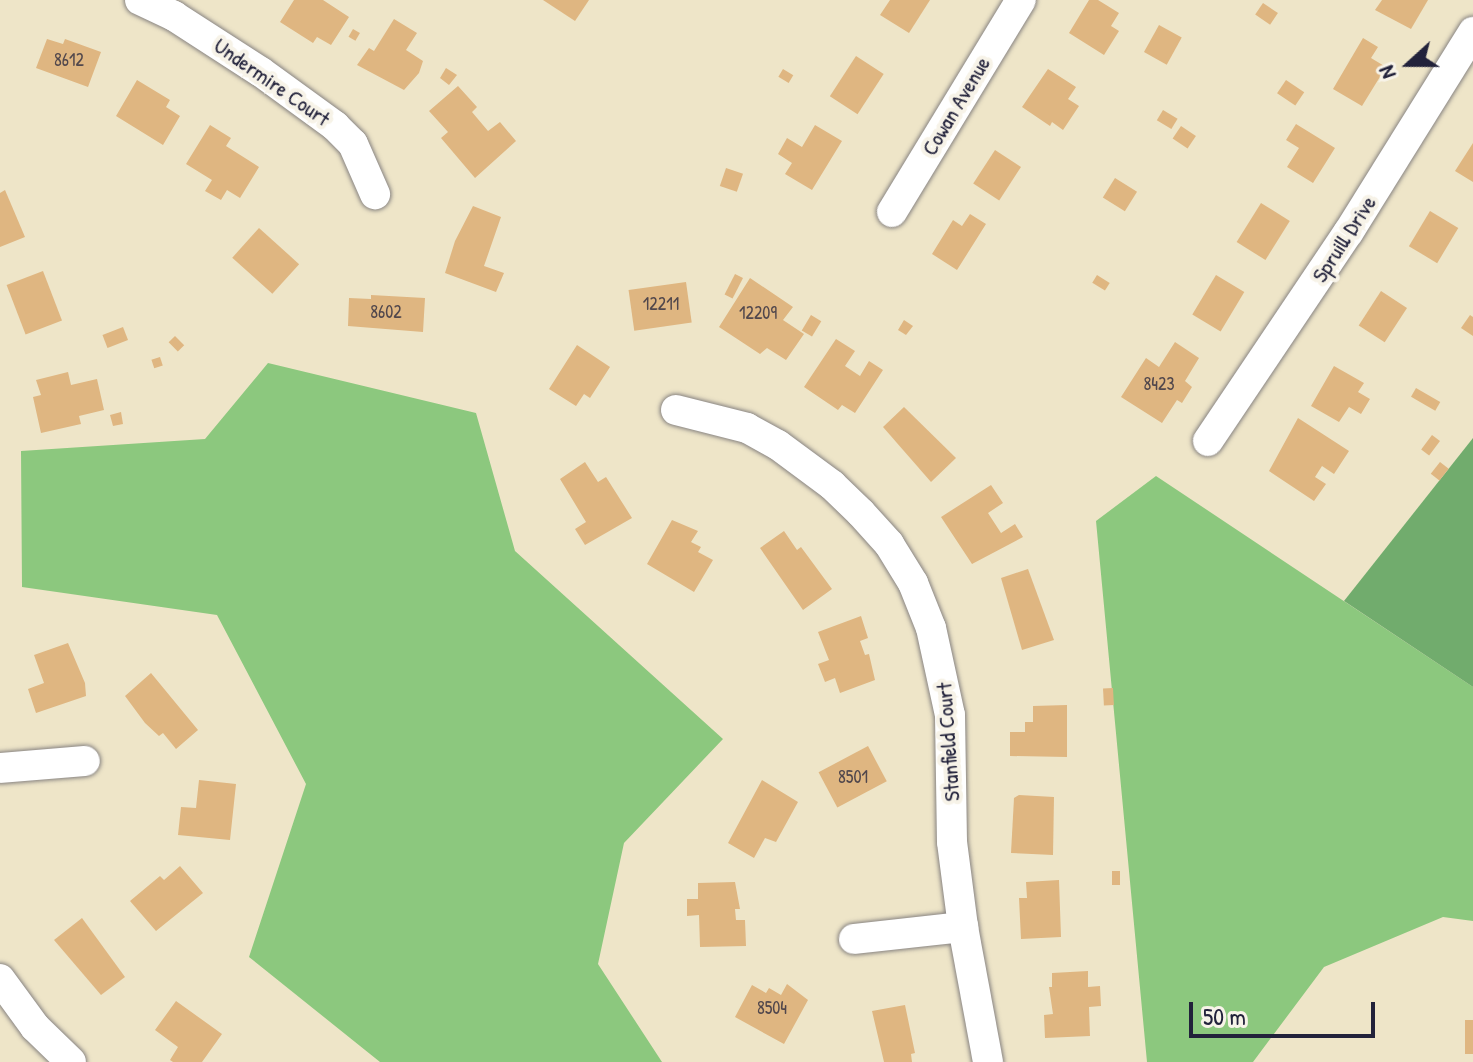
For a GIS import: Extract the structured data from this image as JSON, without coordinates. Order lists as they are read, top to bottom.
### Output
{
  "streets": {
    "street": [
      "Undermire Court",
      "Cowan Avenue",
      "Spruill Drive",
      "Stanfield Court"
    ]
  },
  "house_numbers": [
    "8612",
    "12211",
    "8602",
    "12209",
    "8423",
    "8501",
    "8504"
  ],
  "scale_bar": "50 m",
  "north": "left"
}
